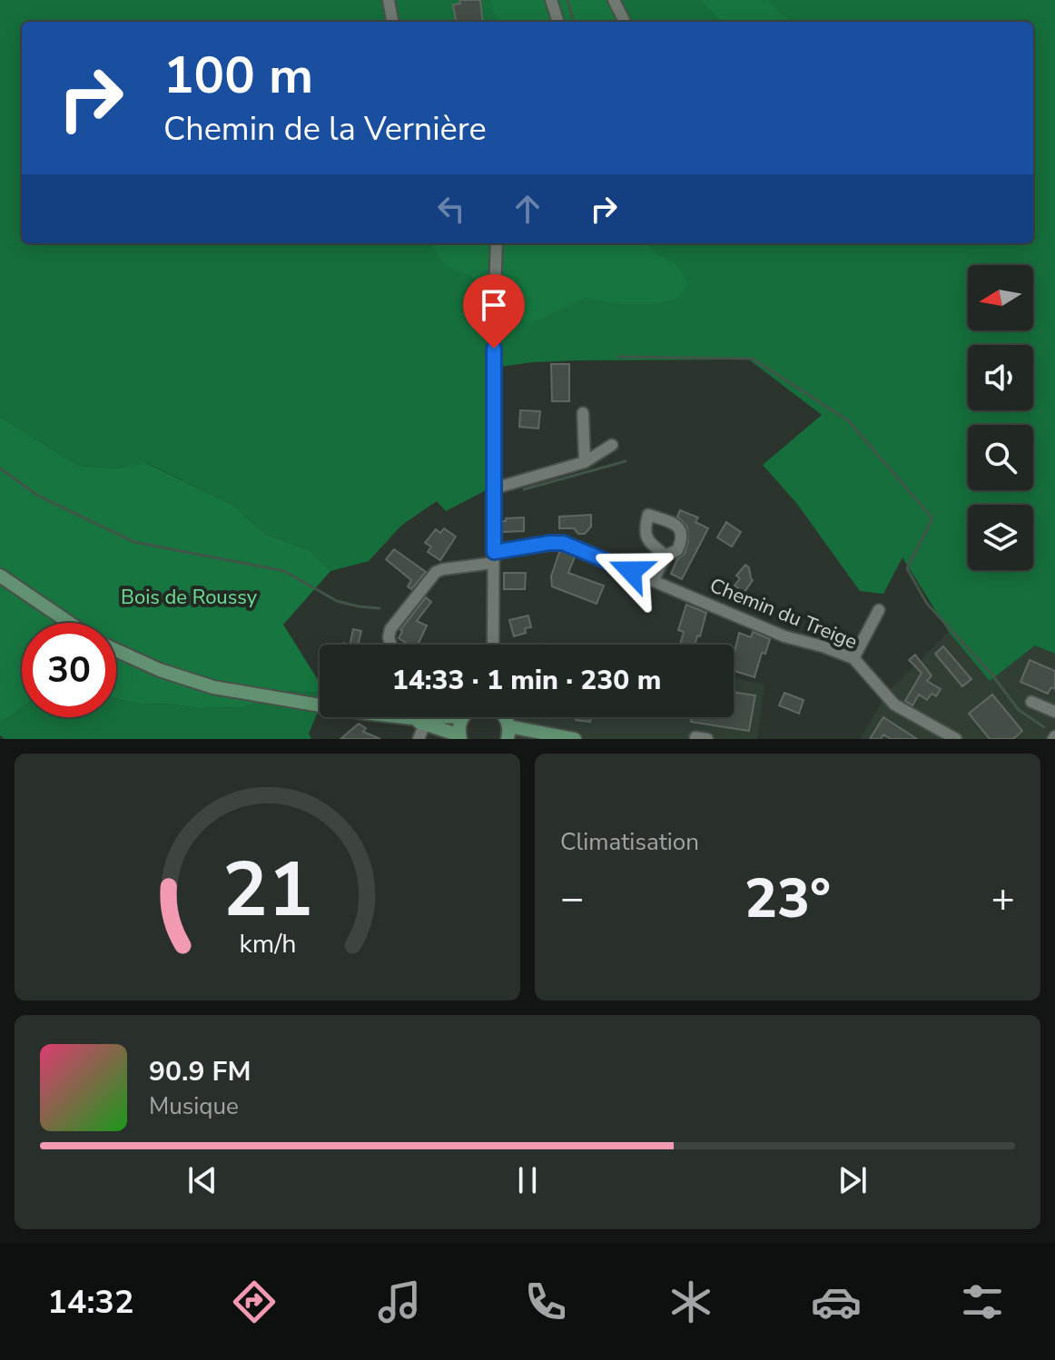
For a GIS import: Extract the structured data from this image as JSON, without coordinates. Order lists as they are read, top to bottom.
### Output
{
  "streets": {
    "street": ["Chemin du Treige"]
  },
  "parks": ["Bois de Roussy"],
  "north": "left",
  "page": {
    "turn": ["100 m", "Chemin de la Vernière"],
    "limit": "30",
    "trip": "14:33 · 1 min · 230 m",
    "tile": "Climatisation",
    "heat": ["−", "23°", "+"],
    "song": ["90.9 FM", "Musique"],
    "tabs": "14:32",
    "gauge": ["21", "km/h"]
  }
}
